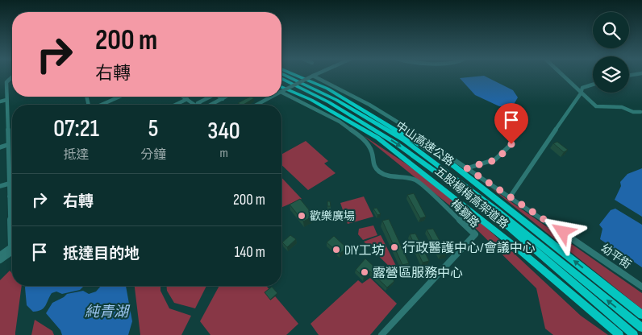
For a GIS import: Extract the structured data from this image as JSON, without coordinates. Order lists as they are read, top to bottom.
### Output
{
  "streets": {
    "highway": ["中山高速公路", "五股楊梅高架道路"],
    "street": ["梅獅路", "幼平街"]
  },
  "water": ["純青湖"],
  "places": [
    "歡樂廣場",
    "行政醫護中心/會議中心",
    "DIY工坊",
    "露營區服務中心"
  ],
  "page": {
    "turn": ["200 m", "右轉"],
    "eta": [
      "07:21",
      "抵達",
      "5",
      "分鐘",
      "340",
      "m"
    ],
    "list": [
      {
        "name": "右轉",
        "value": "200 m"
      },
      {
        "name": "抵達目的地",
        "value": "140 m"
      }
    ]
  }
}
